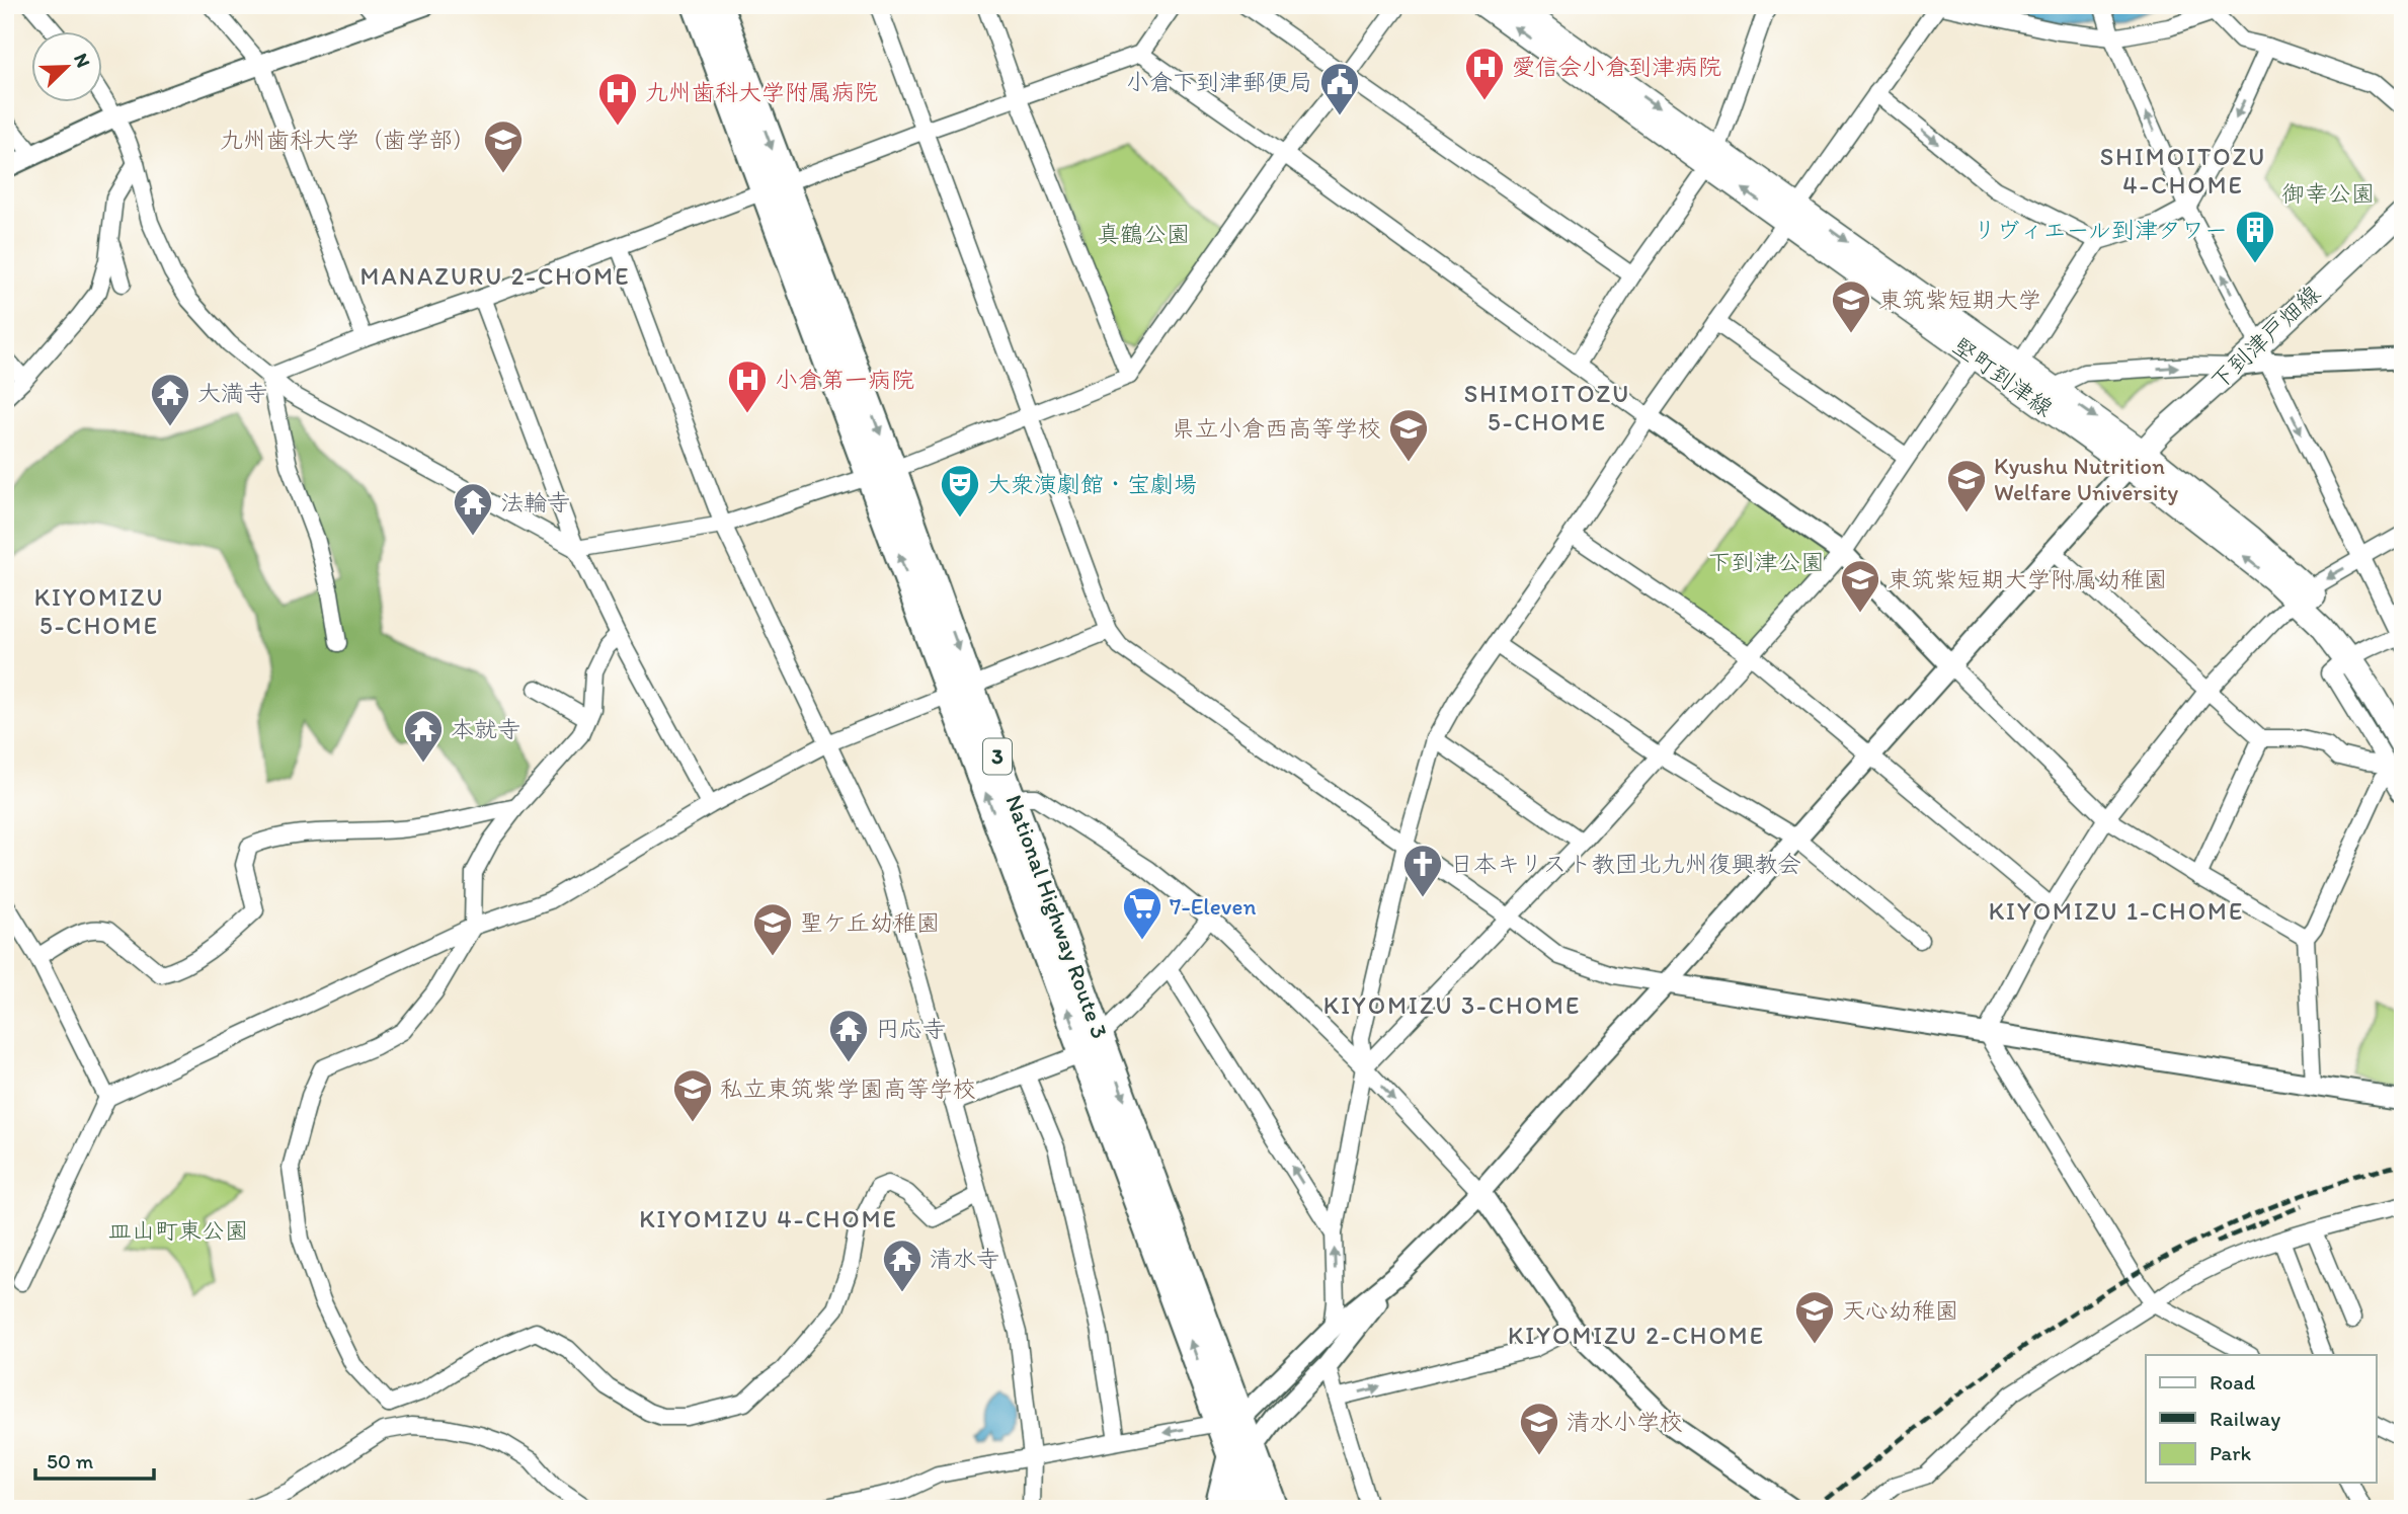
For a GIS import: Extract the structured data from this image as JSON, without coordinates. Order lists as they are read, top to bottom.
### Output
{
  "streets": {
    "highway": ["3", "National Highway Route 3"],
    "main road": ["下到津戸畑線", "堅町到津線"]
  },
  "crossings": [
    ["下到津戸畑線", "堅町到津線"]
  ],
  "districts": [
    "SHIMOITOZU 4-CHOME",
    "MANAZURU 2-CHOME",
    "SHIMOITOZU 5-CHOME",
    "KIYOMIZU 5-CHOME",
    "KIYOMIZU 1-CHOME",
    "KIYOMIZU 3-CHOME",
    "KIYOMIZU 4-CHOME",
    "KIYOMIZU 2-CHOME"
  ],
  "parks": [
    "御幸公園",
    "真鶴公園",
    "下到津公園",
    "皿山町東公園"
  ],
  "places": {
    "hospital": ["愛信会小倉到津病院", "九州歯科大学附属病院", "小倉第一病院"],
    "public building": ["小倉下到津郵便局"],
    "school or university": [
      "九州歯科大学（歯学部）",
      "東筑紫短期大学",
      "県立小倉西高等学校",
      "Kyushu Nutrition Welfare University",
      "東筑紫短期大学附属幼稚園",
      "聖ケ丘幼稚園",
      "私立東筑紫学園高等学校",
      "天心幼稚園",
      "清水小学校"
    ],
    "building": ["リヴィエール到津タワー"],
    "temple": [
      "大満寺",
      "法輪寺",
      "本就寺",
      "円応寺",
      "清水寺"
    ],
    "theatre": ["大衆演劇館・宝劇場"],
    "church": ["日本キリスト教団北九州復興教会"],
    "supermarket": ["7-Eleven"]
  },
  "legend": ["Road", "Railway", "Park"],
  "scale_bar": "50 m",
  "north": "top right"
}
